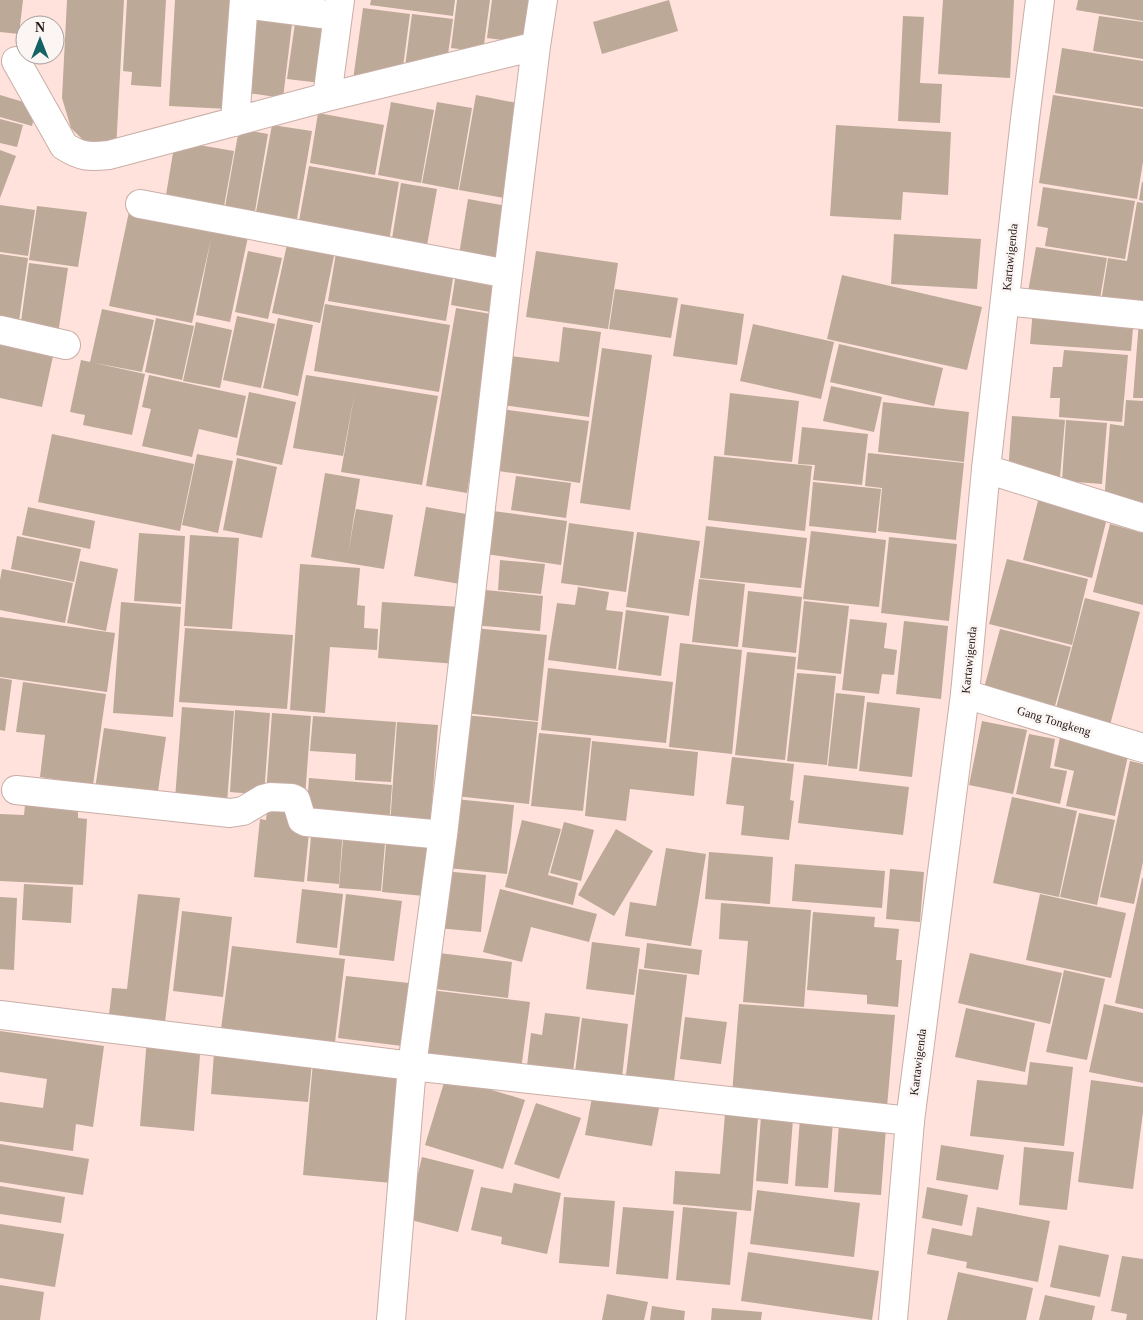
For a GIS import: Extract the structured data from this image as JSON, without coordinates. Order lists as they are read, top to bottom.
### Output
{
  "streets": {
    "street": ["Kartawigenda", "Gang Tongkeng"]
  },
  "crossings": [
    ["Kartawigenda", "Gang Tongkeng"]
  ],
  "north": "top"
}
